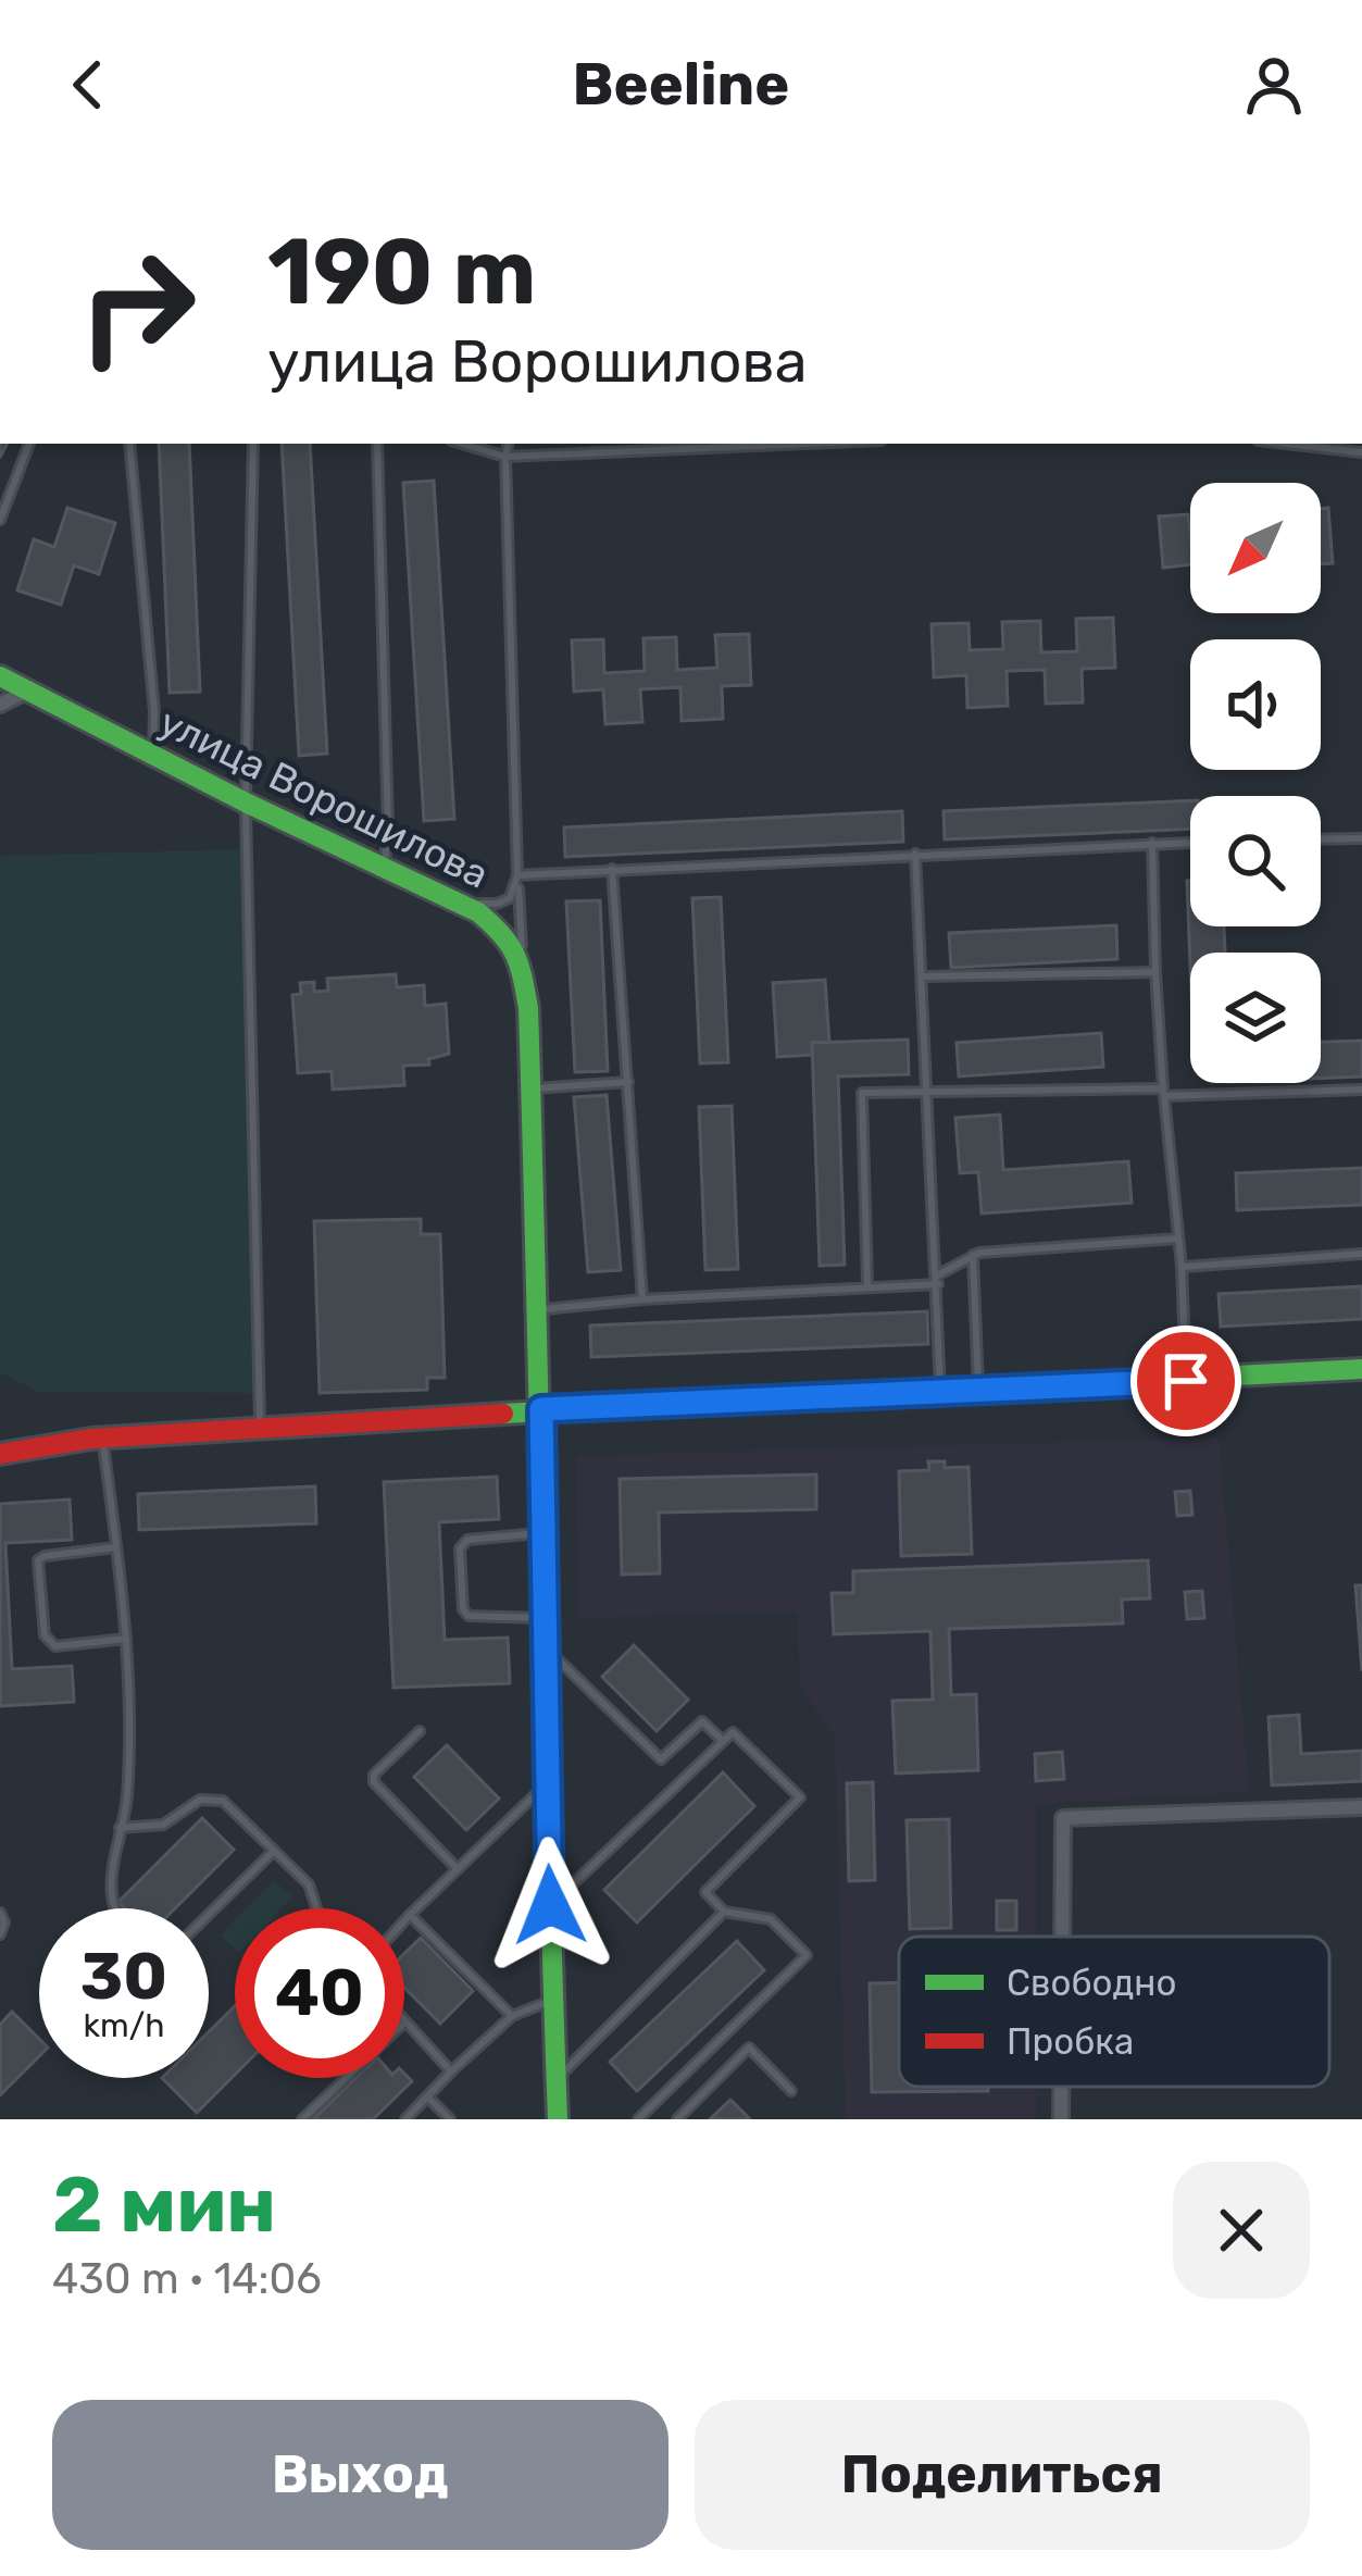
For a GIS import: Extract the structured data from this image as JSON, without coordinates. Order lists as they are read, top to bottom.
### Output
{
  "streets": {
    "main road": ["улица Ворошилова"]
  },
  "legend": ["Свободно", "Пробка"],
  "north": "bottom left",
  "page": {
    "header": "Beeline",
    "turn": ["190 m", "улица Ворошилова"],
    "speed": "30 km/h",
    "limit": "40",
    "heading": ["2 мин", "430 m · 14:06"],
    "buttons": ["Выход", "Поделиться"]
  }
}
